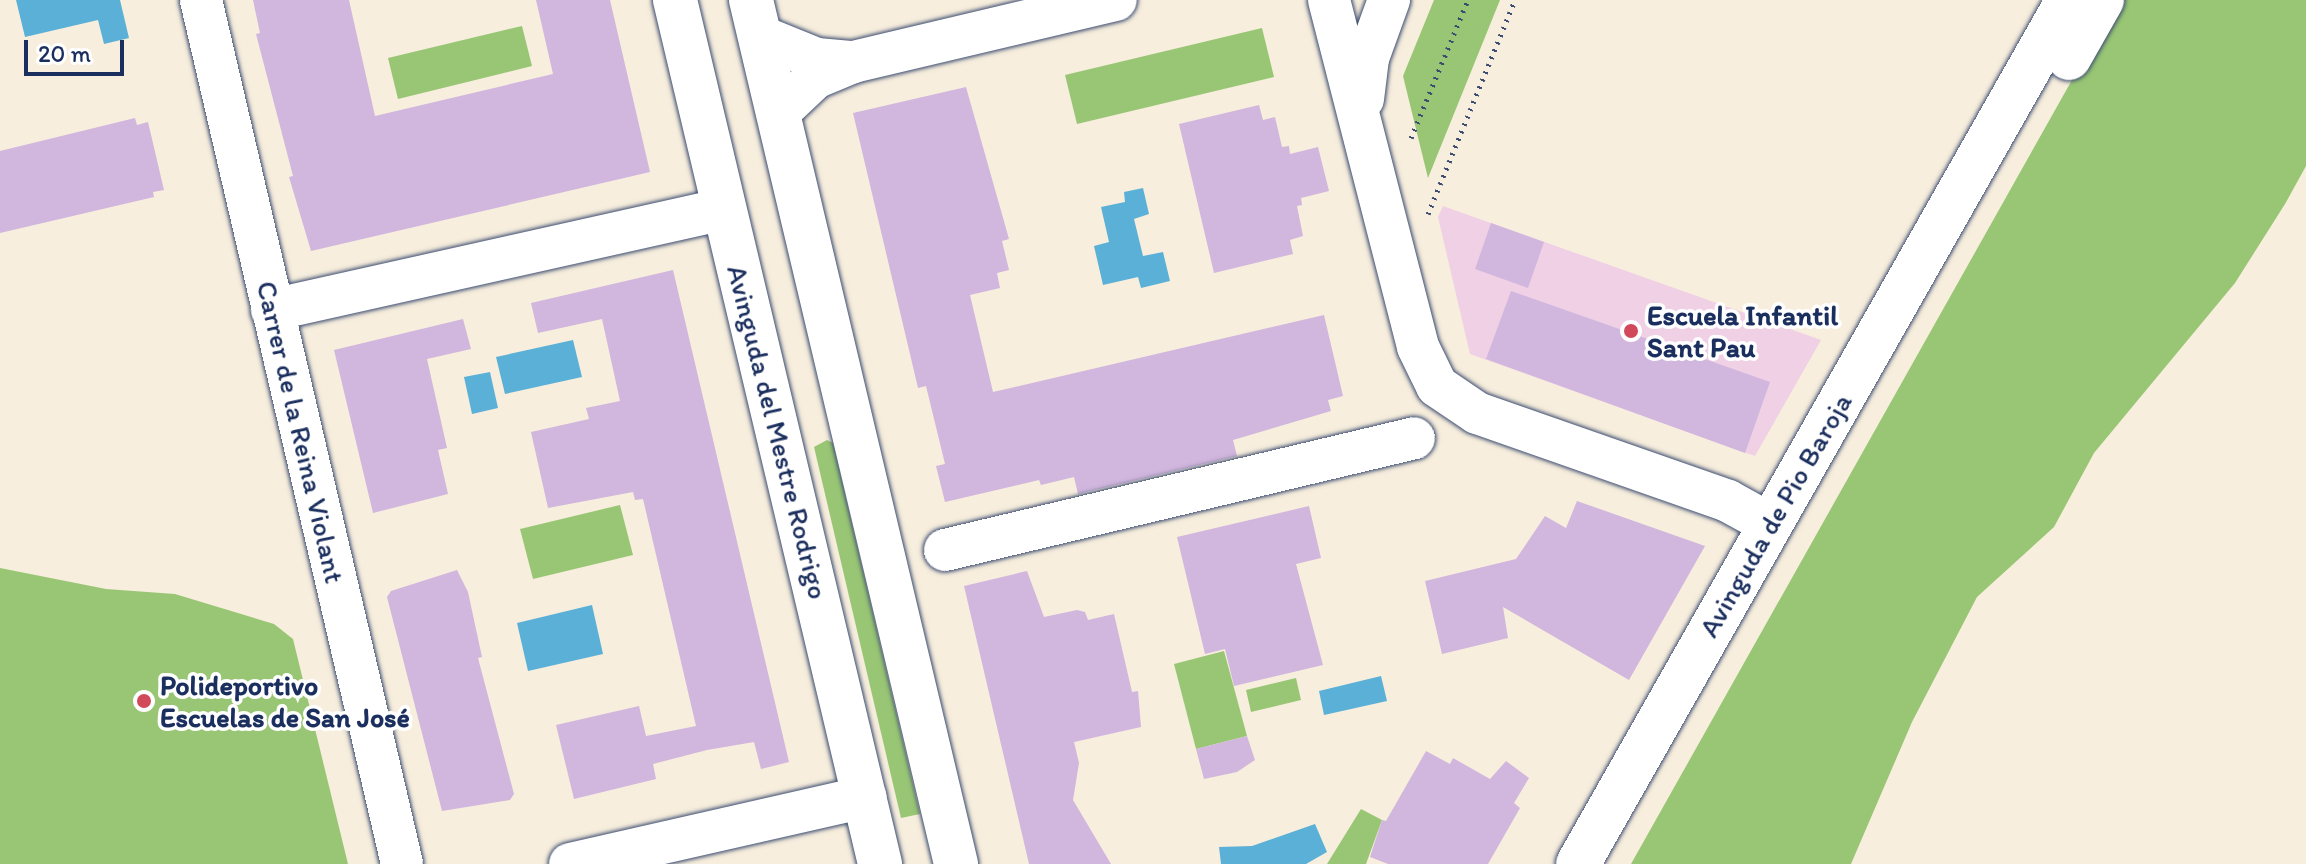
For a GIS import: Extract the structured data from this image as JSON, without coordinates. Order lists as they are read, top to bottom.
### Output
{
  "streets": {
    "main road": ["Avinguda del Mestre Rodrigo", "Avinguda de Pio Baroja"],
    "street": ["Carrer de la Reina Violant"]
  },
  "places": ["Escuela Infantil Sant Pau", "Polideportivo Escuelas de San José"],
  "scale_bar": "20 m"
}
